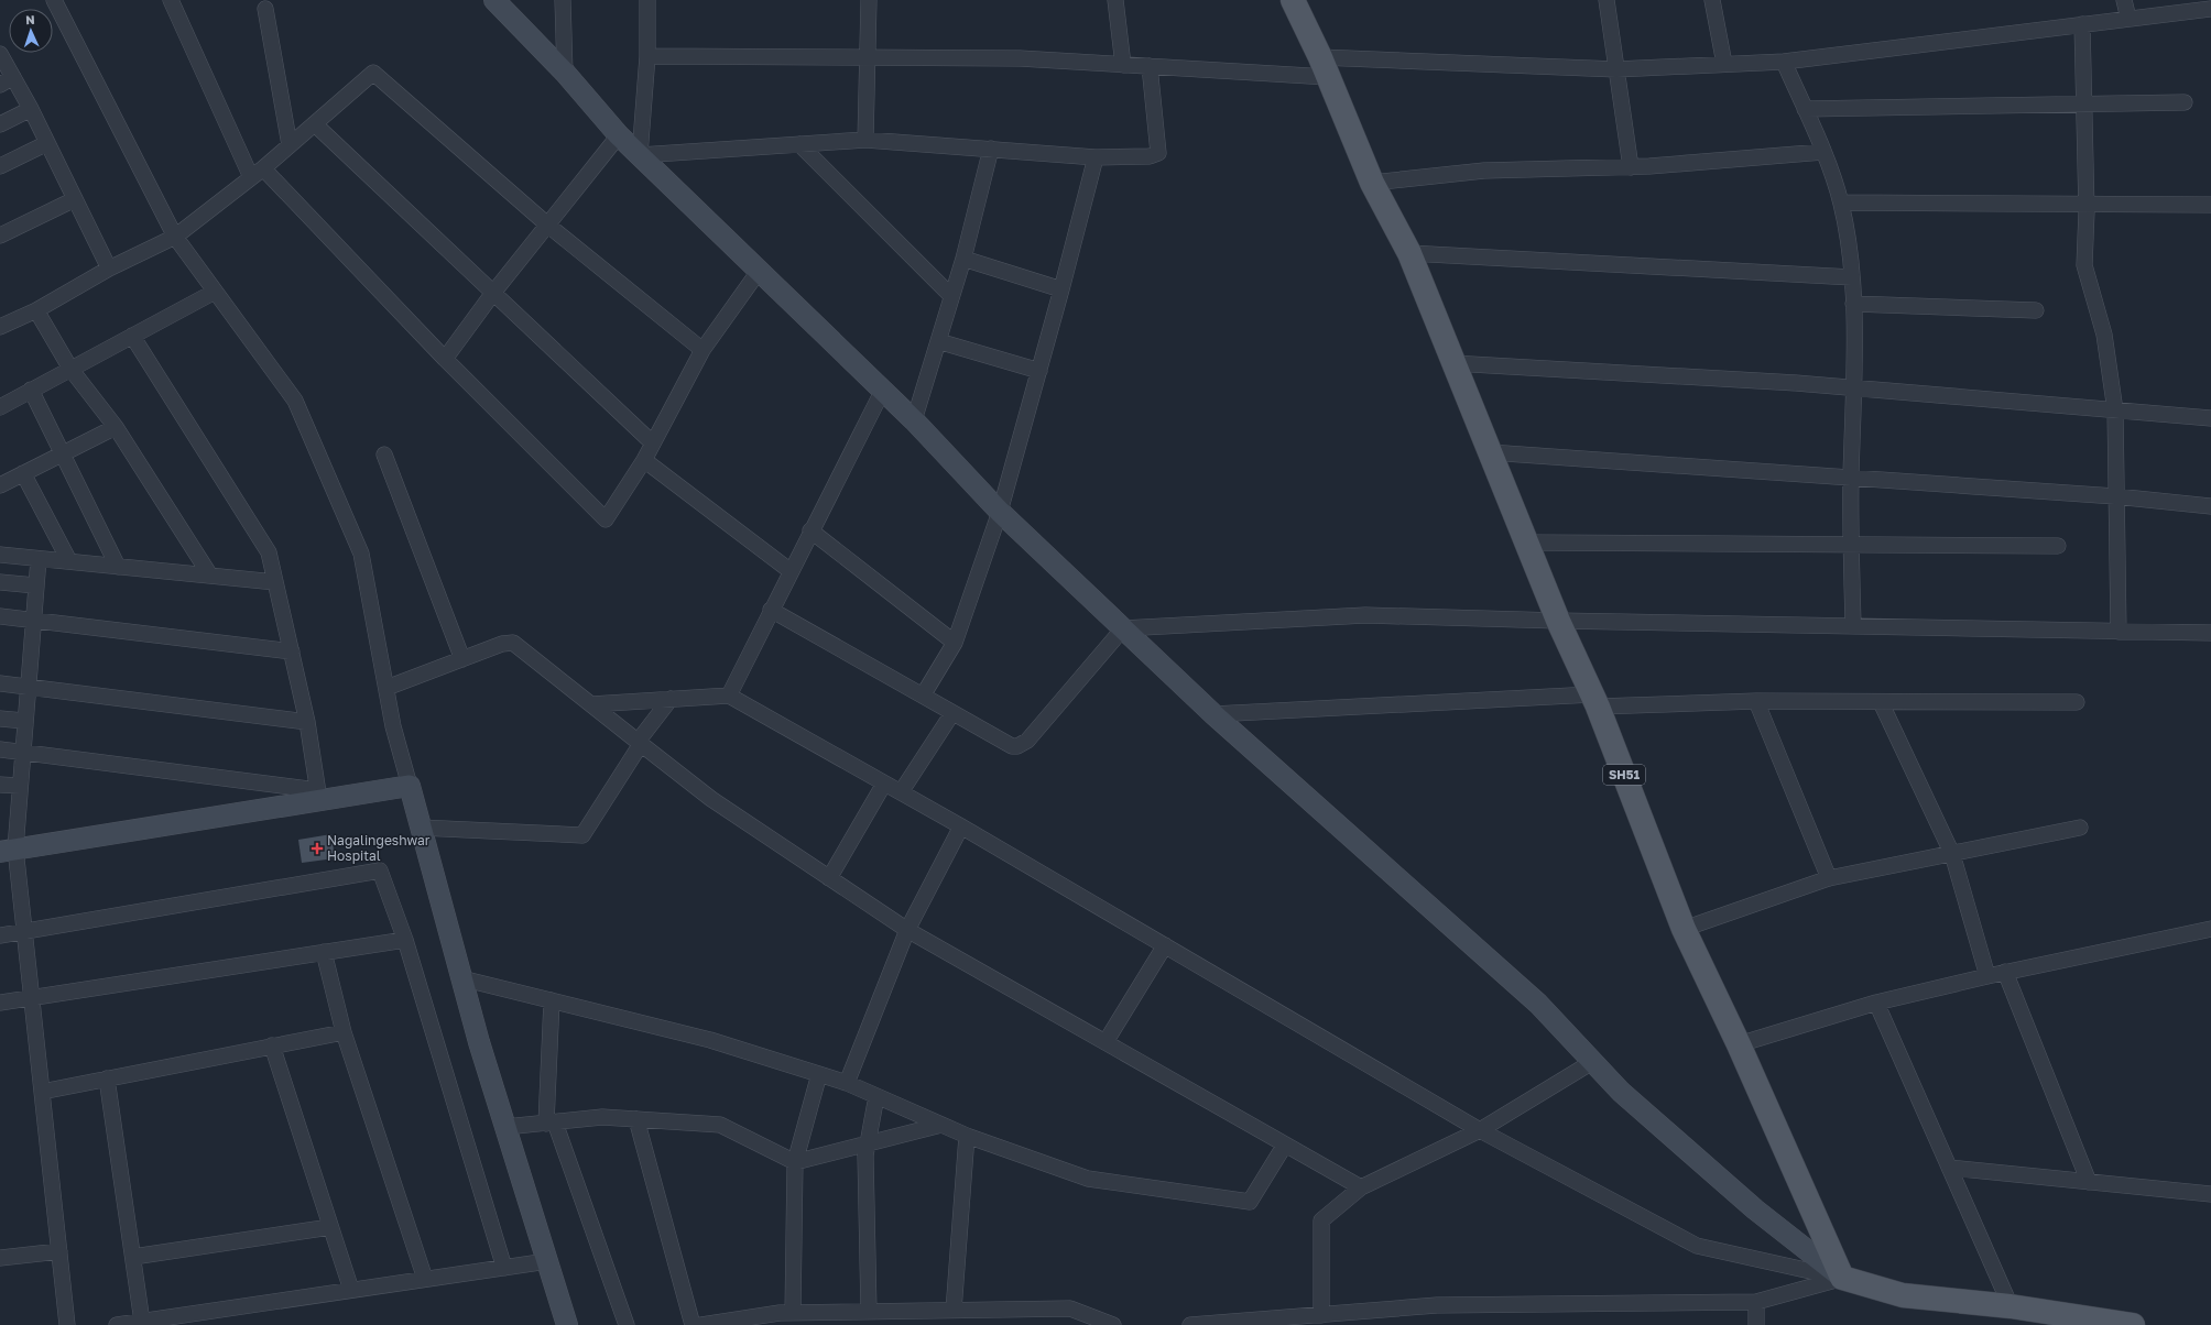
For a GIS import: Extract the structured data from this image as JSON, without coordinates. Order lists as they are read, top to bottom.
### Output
{
  "streets": {
    "main road": ["SH51"]
  },
  "places": {
    "health": ["Nagalingeshwar Hospital"]
  },
  "north": "top"
}
